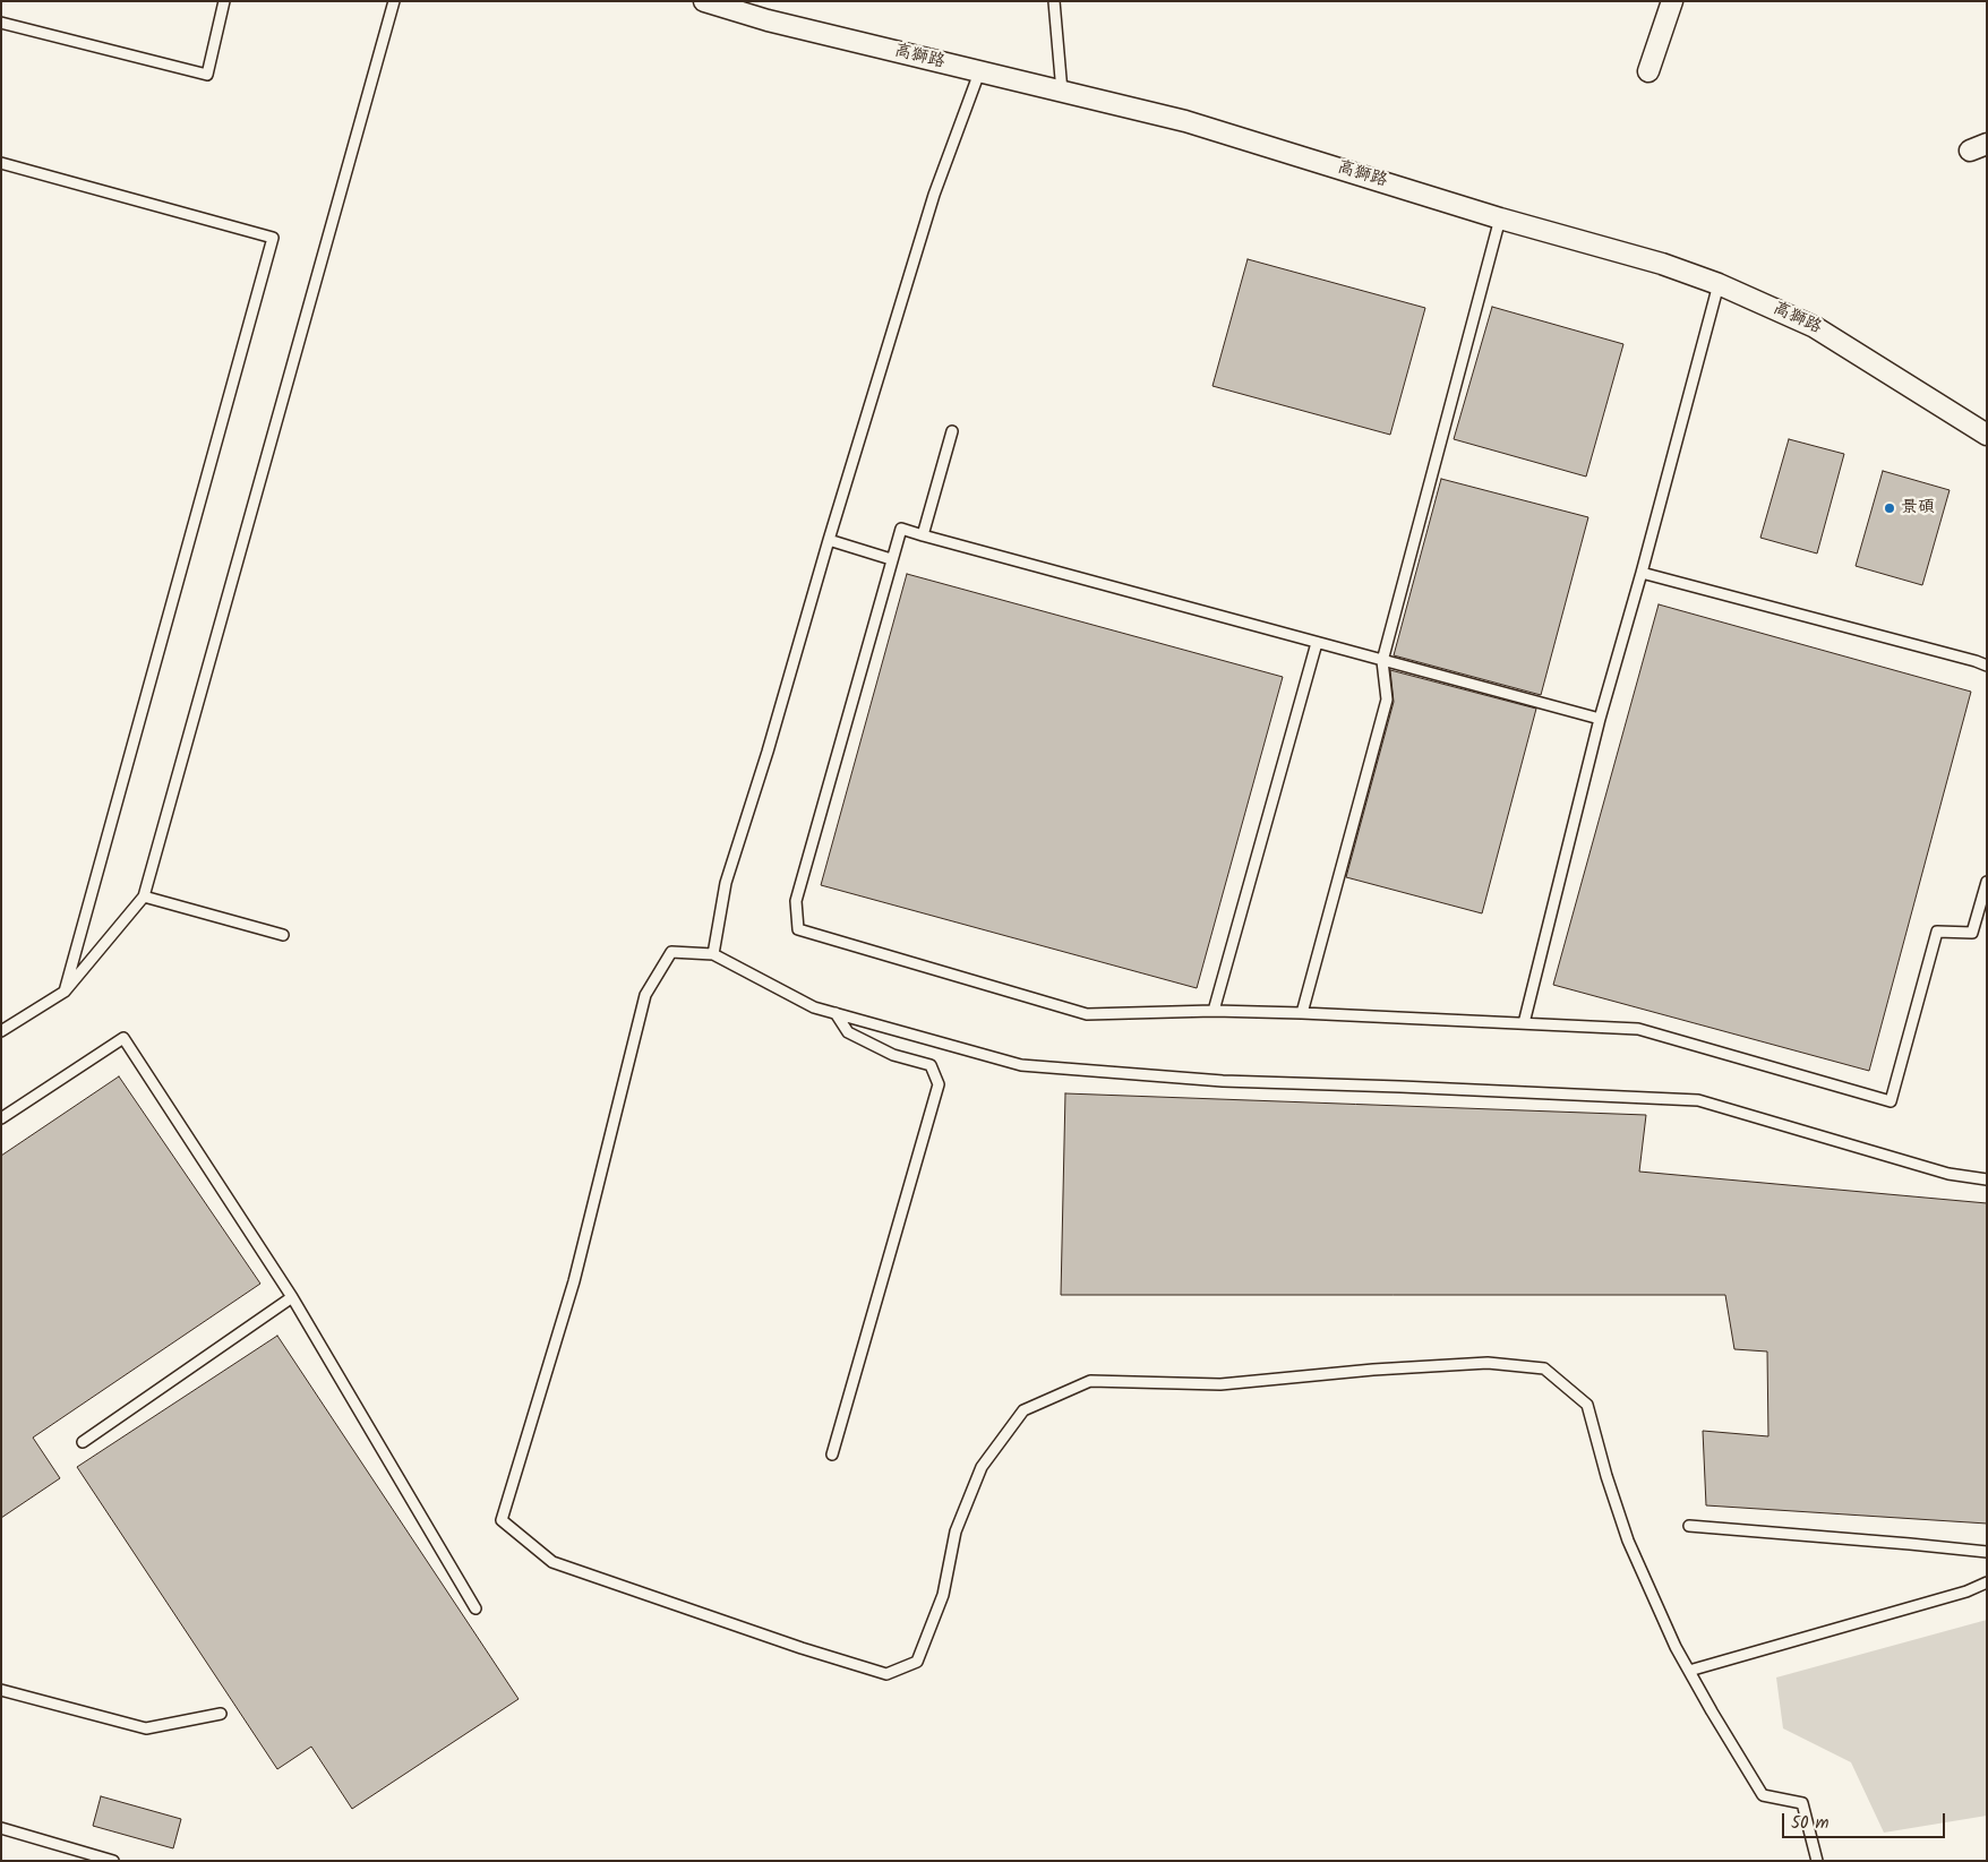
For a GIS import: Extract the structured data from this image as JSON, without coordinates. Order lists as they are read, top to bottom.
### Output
{
  "streets": {
    "street": ["高獅路"]
  },
  "places": ["景碩"],
  "scale_bar": "50 m"
}
